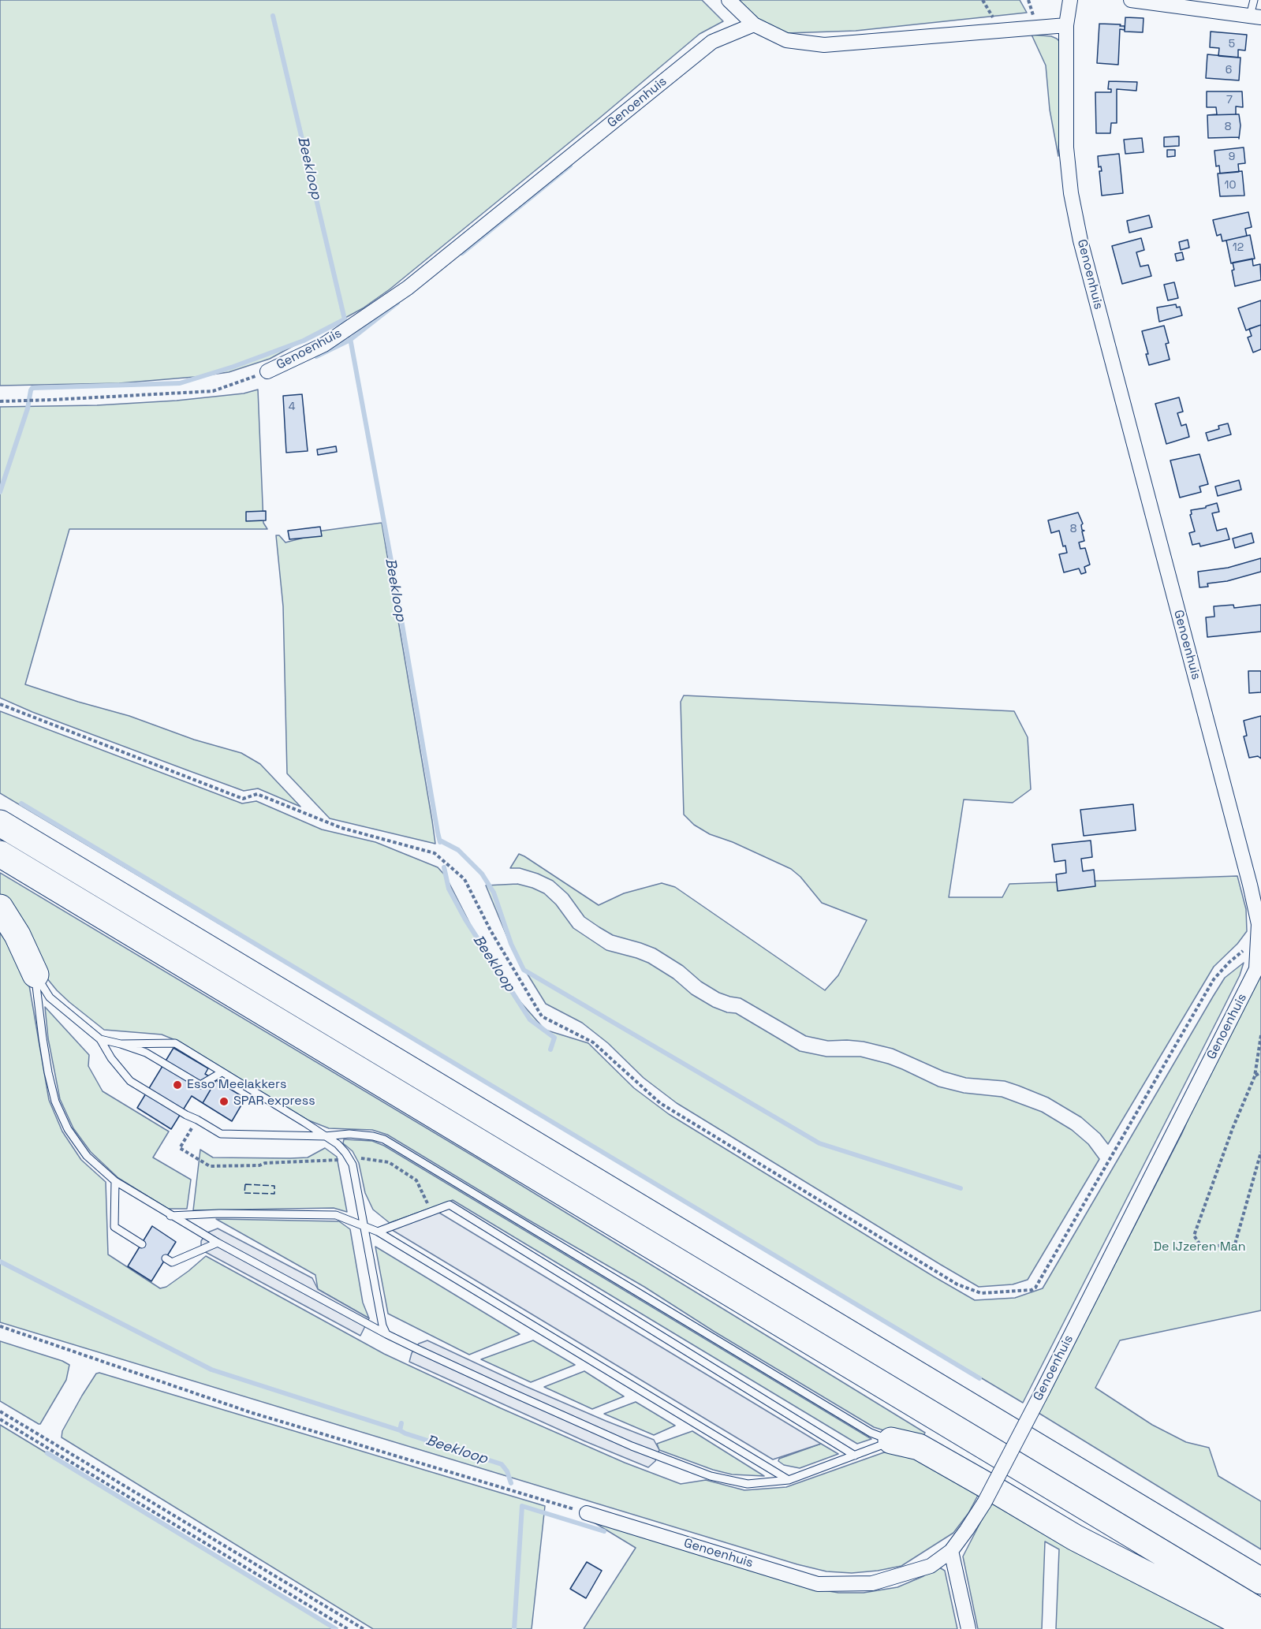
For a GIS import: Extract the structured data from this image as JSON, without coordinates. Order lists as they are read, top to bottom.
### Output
{
  "streets": {
    "street": ["Genoenhuis"]
  },
  "water": ["Beekloop"],
  "parks": ["De IJzeren Man"],
  "places": ["Esso Meelakkers", "SPAR express"],
  "house_numbers": [
    "5",
    "6",
    "7",
    "8",
    "9",
    "10",
    "12",
    "4",
    "8"
  ]
}
